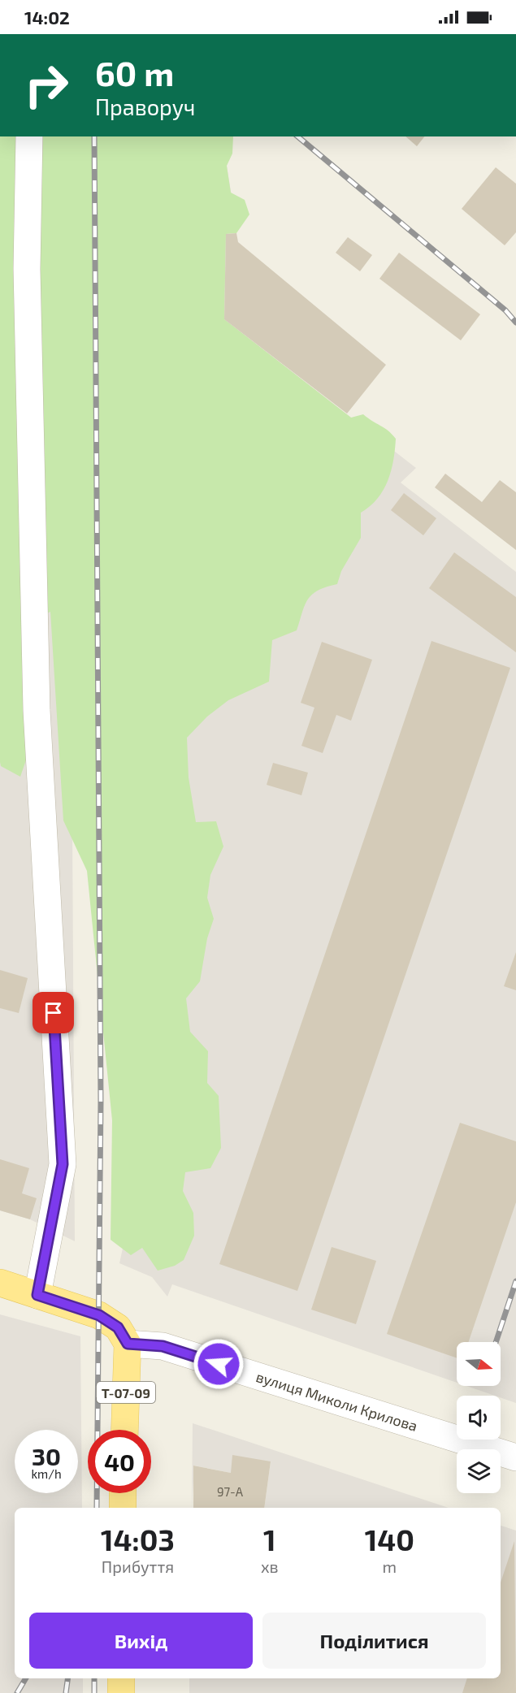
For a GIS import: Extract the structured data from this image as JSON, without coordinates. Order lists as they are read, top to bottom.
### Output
{
  "streets": {
    "main road": ["Т-07-09"],
    "street": ["вулиця Миколи Крилова"]
  },
  "crossings": [
    ["Т-07-09", "вулиця Миколи Крилова"]
  ],
  "house_numbers": ["97-А"],
  "north": "right",
  "page": {
    "status": "14:02",
    "turn": ["60 m", "Праворуч"],
    "speed": "30 km/h",
    "limit": "40",
    "eta": [
      "14:03",
      "Прибуття",
      "1",
      "хв",
      "140",
      "m"
    ],
    "buttons": ["Вихід", "Поділитися"]
  }
}
